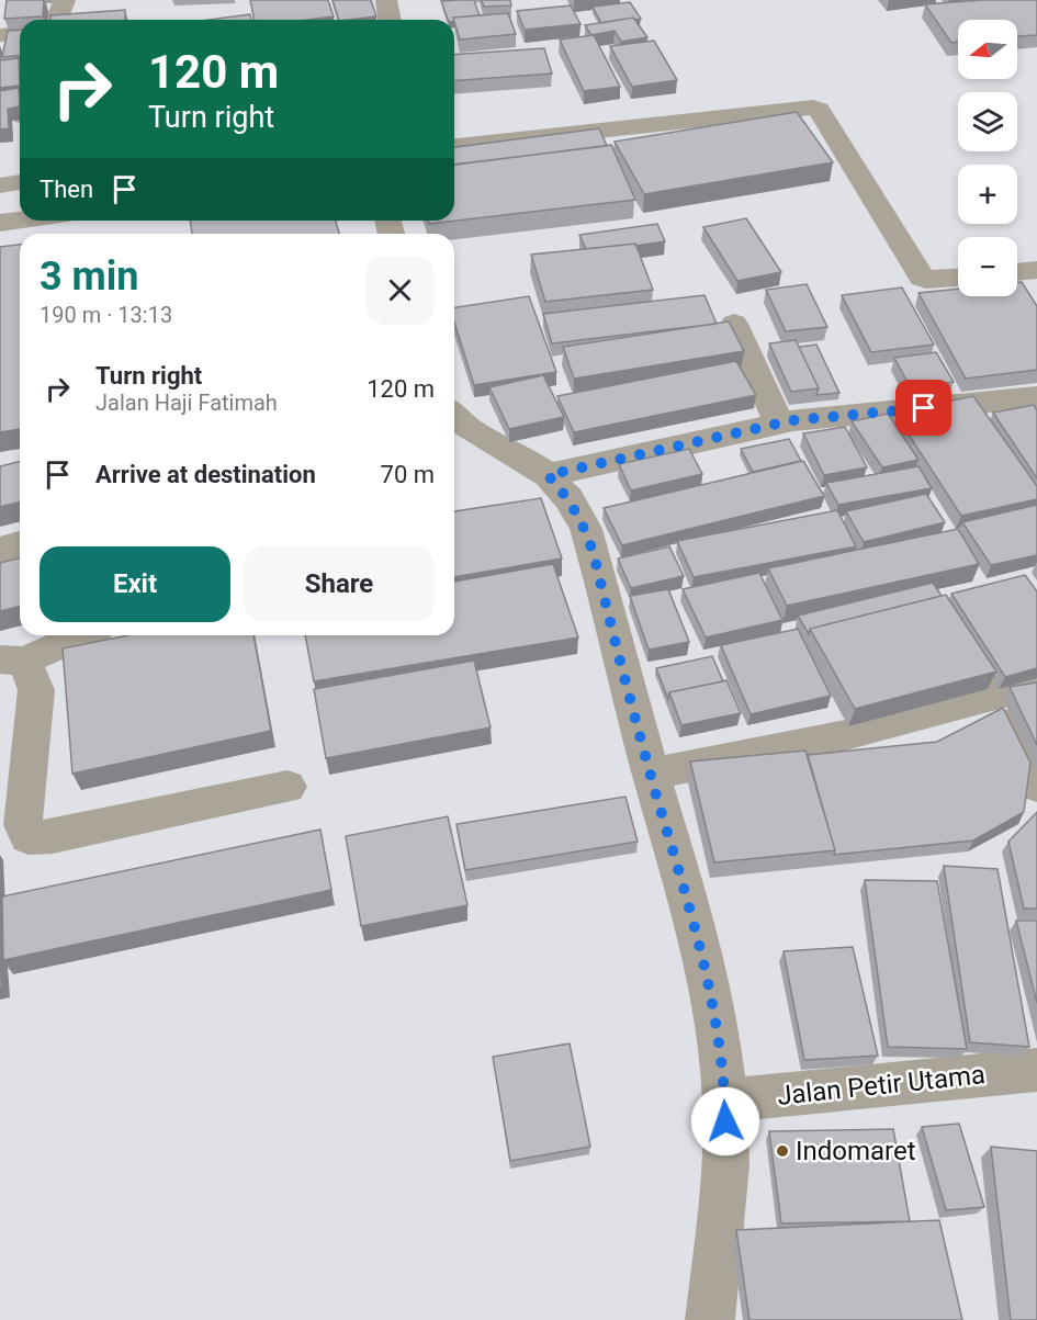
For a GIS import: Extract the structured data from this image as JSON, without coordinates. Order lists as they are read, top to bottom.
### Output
{
  "streets": {
    "street": ["Jalan Petir Utama"]
  },
  "places": ["Indomaret"],
  "north": "left",
  "page": {
    "map_buttons": ["+", "−"],
    "turn": ["120 m", "Turn right"],
    "then": "Then",
    "heading": ["3 min", "190 m · 13:13"],
    "list": [
      {
        "name": "Turn right",
        "note": "Jalan Haji Fatimah",
        "value": "120 m"
      },
      {
        "name": "Arrive at destination",
        "value": "70 m"
      }
    ],
    "buttons": ["Exit", "Share"]
  }
}
